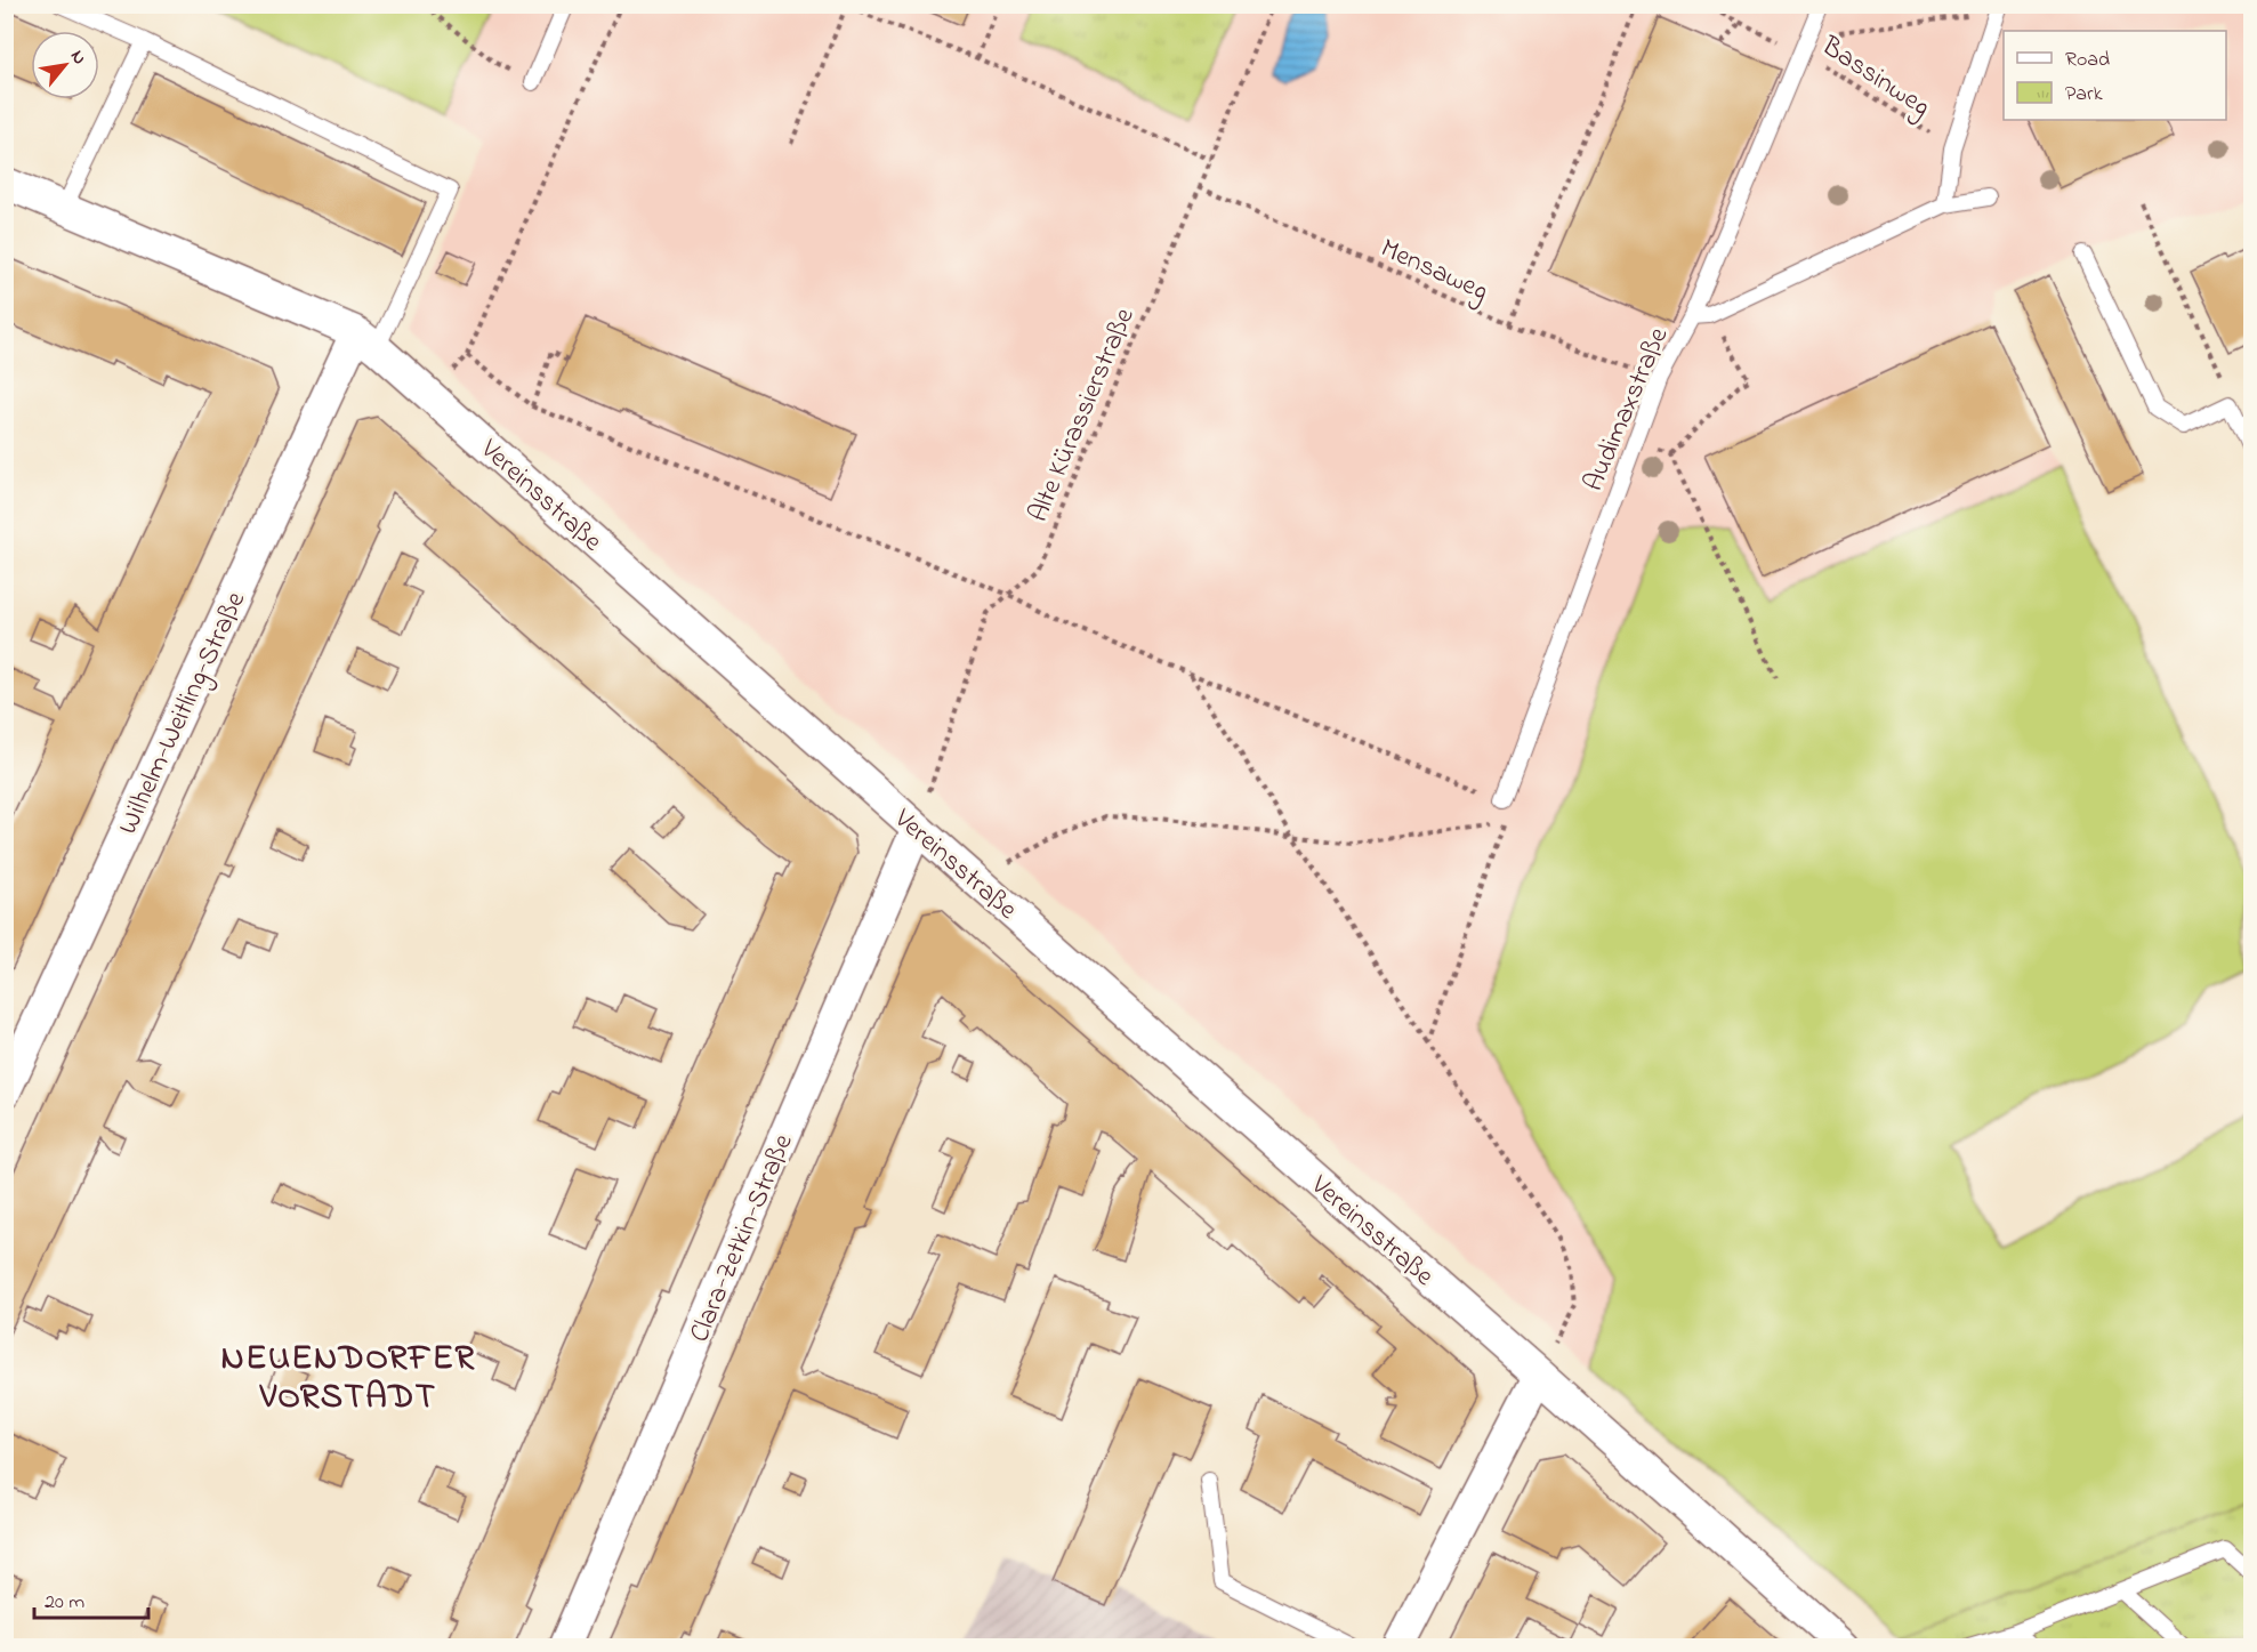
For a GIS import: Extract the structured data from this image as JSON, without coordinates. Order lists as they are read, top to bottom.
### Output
{
  "streets": {
    "street": ["Vereinsstraße", "Wilhelm-Weitling-Straße", "Clara-Zetkin-Straße"],
    "lane": ["Audimaxstraße"],
    "path": ["Bassinweg", "Mensaweg", "Alte Kürassierstraße"]
  },
  "crossings": [
    ["Bassinweg", "Audimaxstraße"],
    ["Mensaweg", "Audimaxstraße"],
    ["Mensaweg", "Alte Kürassierstraße"],
    ["Alte Kürassierstraße", "Vereinsstraße"],
    ["Alte Kürassierstraße", "Clara-Zetkin-Straße"],
    ["Vereinsstraße", "Wilhelm-Weitling-Straße"],
    ["Vereinsstraße", "Clara-Zetkin-Straße"]
  ],
  "districts": ["NEUENDORFER VORSTADT"],
  "legend": ["Road", "Park"],
  "scale_bar": "20 m",
  "north": "top right"
}
